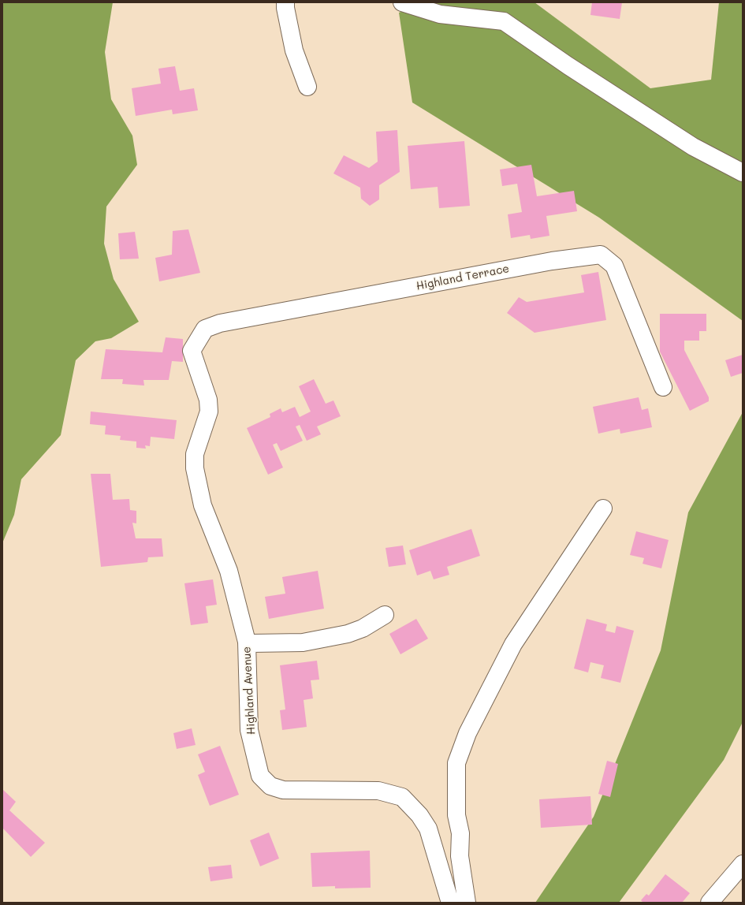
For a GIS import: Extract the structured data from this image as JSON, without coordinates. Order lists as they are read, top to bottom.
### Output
{
  "streets": {
    "street": ["Highland Terrace", "Highland Avenue"]
  },
  "crossings": [
    ["Highland Terrace", "Highland Avenue"]
  ]
}
